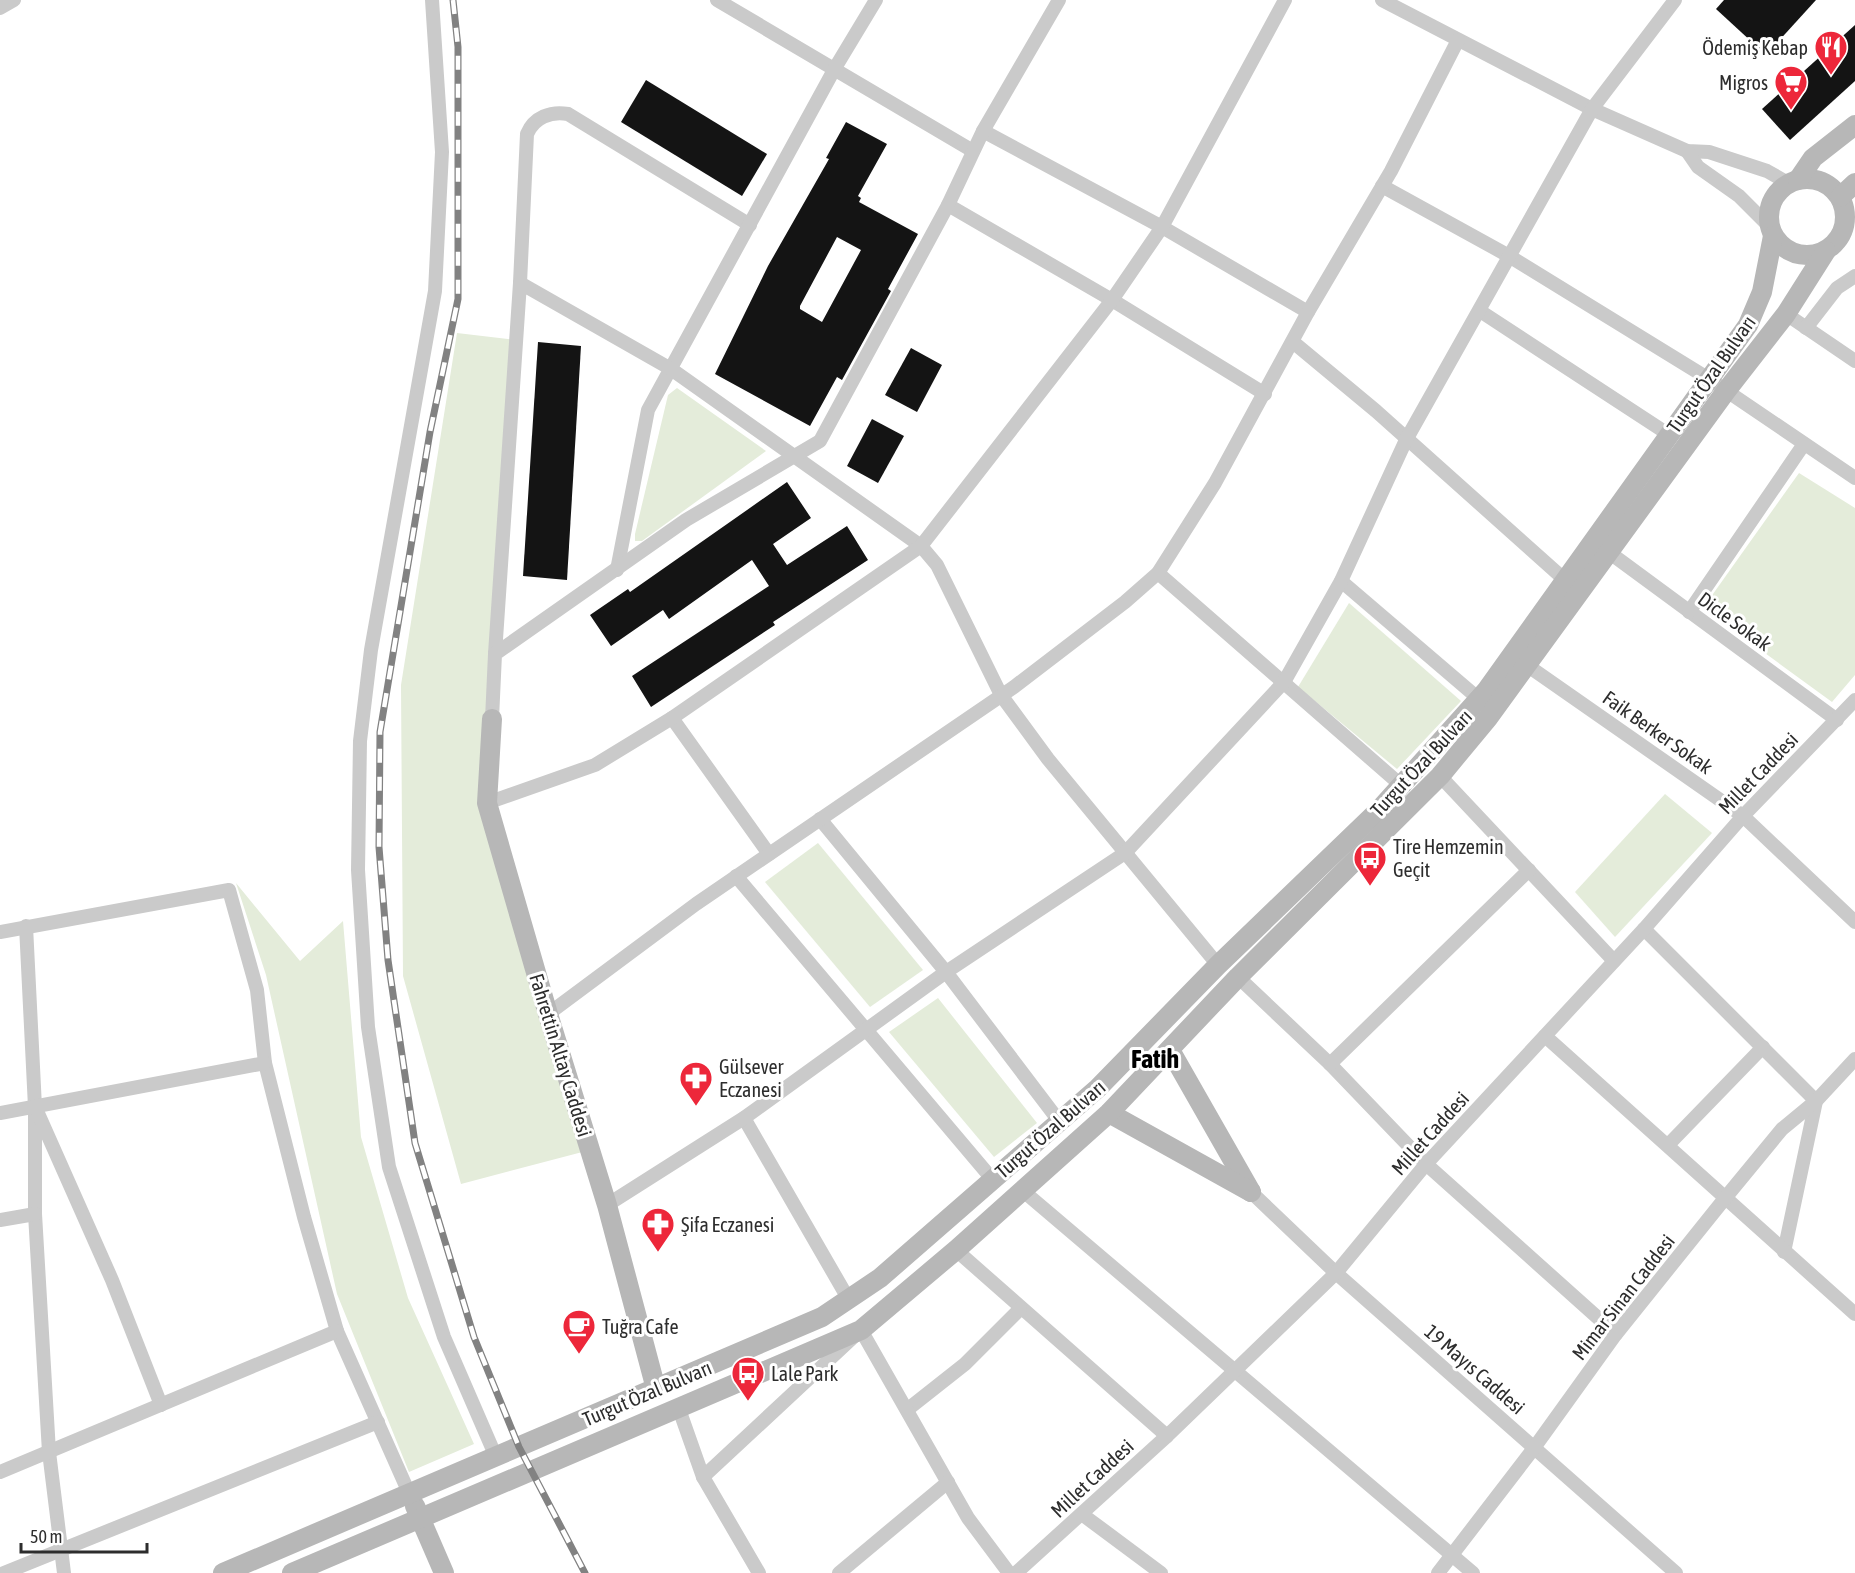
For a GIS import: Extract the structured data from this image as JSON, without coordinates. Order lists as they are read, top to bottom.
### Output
{
  "streets": {
    "main road": ["Turgut Özal Bulvarı", "Fahrettin Altay Caddesi"],
    "street": [
      "Dicle Sokak",
      "Faik Berker Sokak",
      "Millet Caddesi",
      "Mimar Sinan Caddesi",
      "19 Mayıs Caddesi"
    ]
  },
  "crossings": [
    ["Turgut Özal Bulvarı", "Dicle Sokak"],
    ["Turgut Özal Bulvarı", "Faik Berker Sokak"],
    ["Turgut Özal Bulvarı", "Fahrettin Altay Caddesi"],
    ["Dicle Sokak", "Millet Caddesi"],
    ["Faik Berker Sokak", "Millet Caddesi"],
    ["Millet Caddesi", "19 Mayıs Caddesi"],
    ["Mimar Sinan Caddesi", "19 Mayıs Caddesi"]
  ],
  "districts": ["Fatih"],
  "places": {
    "restaurant": ["Ödemiş Kebap"],
    "supermarket": ["Migros"],
    "bus stop": ["Tire Hemzemin Geçit", "Lale Park"],
    "pharmacy": ["Gülsever Eczanesi", "Şifa Eczanesi"],
    "cafe": ["Tuğra Cafe"]
  },
  "scale_bar": "50 m"
}
